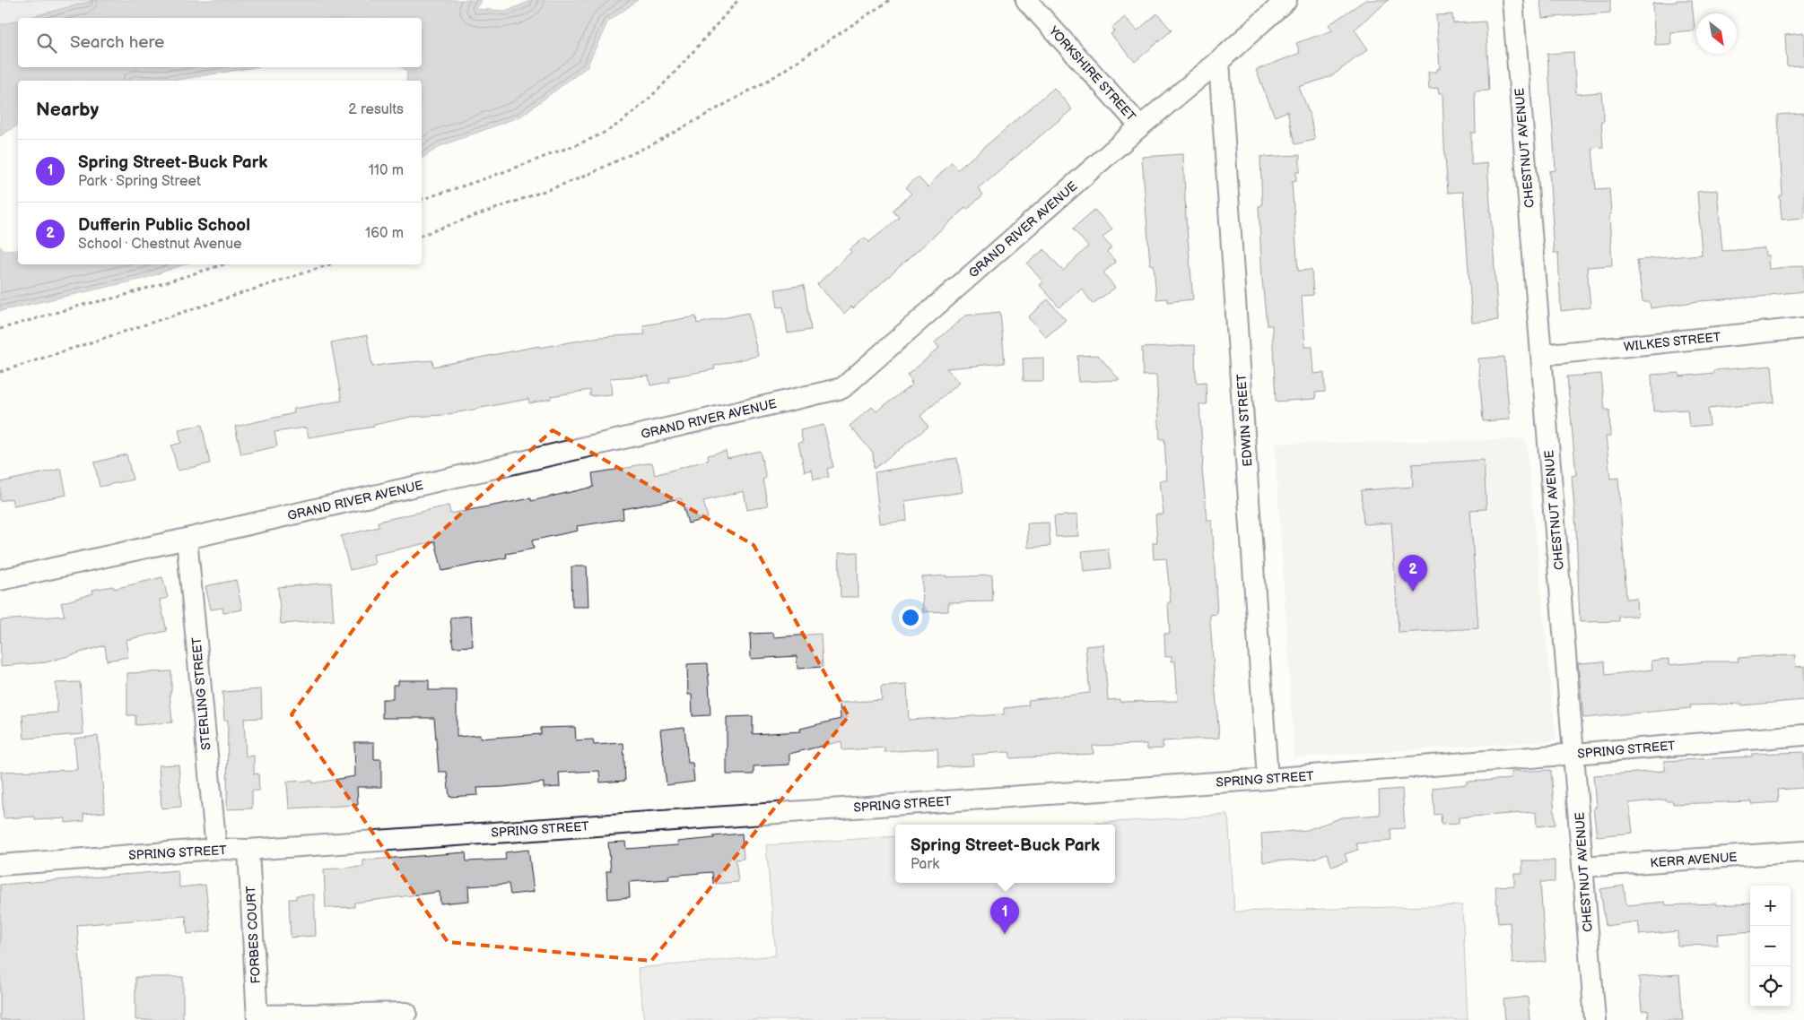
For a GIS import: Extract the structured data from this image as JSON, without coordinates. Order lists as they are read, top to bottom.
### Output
{
  "streets": {
    "street": [
      "YORKSHIRE STREET",
      "CHESTNUT AVENUE",
      "GRAND RIVER AVENUE",
      "WILKES STREET",
      "EDWIN STREET",
      "STERLING STREET",
      "SPRING STREET",
      "KERR AVENUE",
      "FORBES COURT"
    ]
  },
  "crossings": [
    ["YORKSHIRE STREET", "GRAND RIVER AVENUE"],
    ["CHESTNUT AVENUE", "WILKES STREET"],
    ["CHESTNUT AVENUE", "SPRING STREET"],
    ["CHESTNUT AVENUE", "KERR AVENUE"],
    ["GRAND RIVER AVENUE", "EDWIN STREET"],
    ["GRAND RIVER AVENUE", "STERLING STREET"],
    ["EDWIN STREET", "SPRING STREET"],
    ["STERLING STREET", "SPRING STREET"],
    ["SPRING STREET", "FORBES COURT"]
  ],
  "north": "bottom right",
  "page": {
    "search": "Search here",
    "heading": ["Nearby", "2 results"],
    "list": [
      {
        "mark": "1",
        "name": "Spring Street-Buck Park",
        "note": "Park · Spring Street",
        "value": "110 m"
      },
      {
        "mark": "2",
        "name": "Dufferin Public School",
        "note": "School · Chestnut Avenue",
        "value": "160 m"
      }
    ],
    "pins": ["2", "1"],
    "popup": ["Spring Street-Buck Park", "Park"],
    "map_buttons": ["+", "−"]
  }
}
